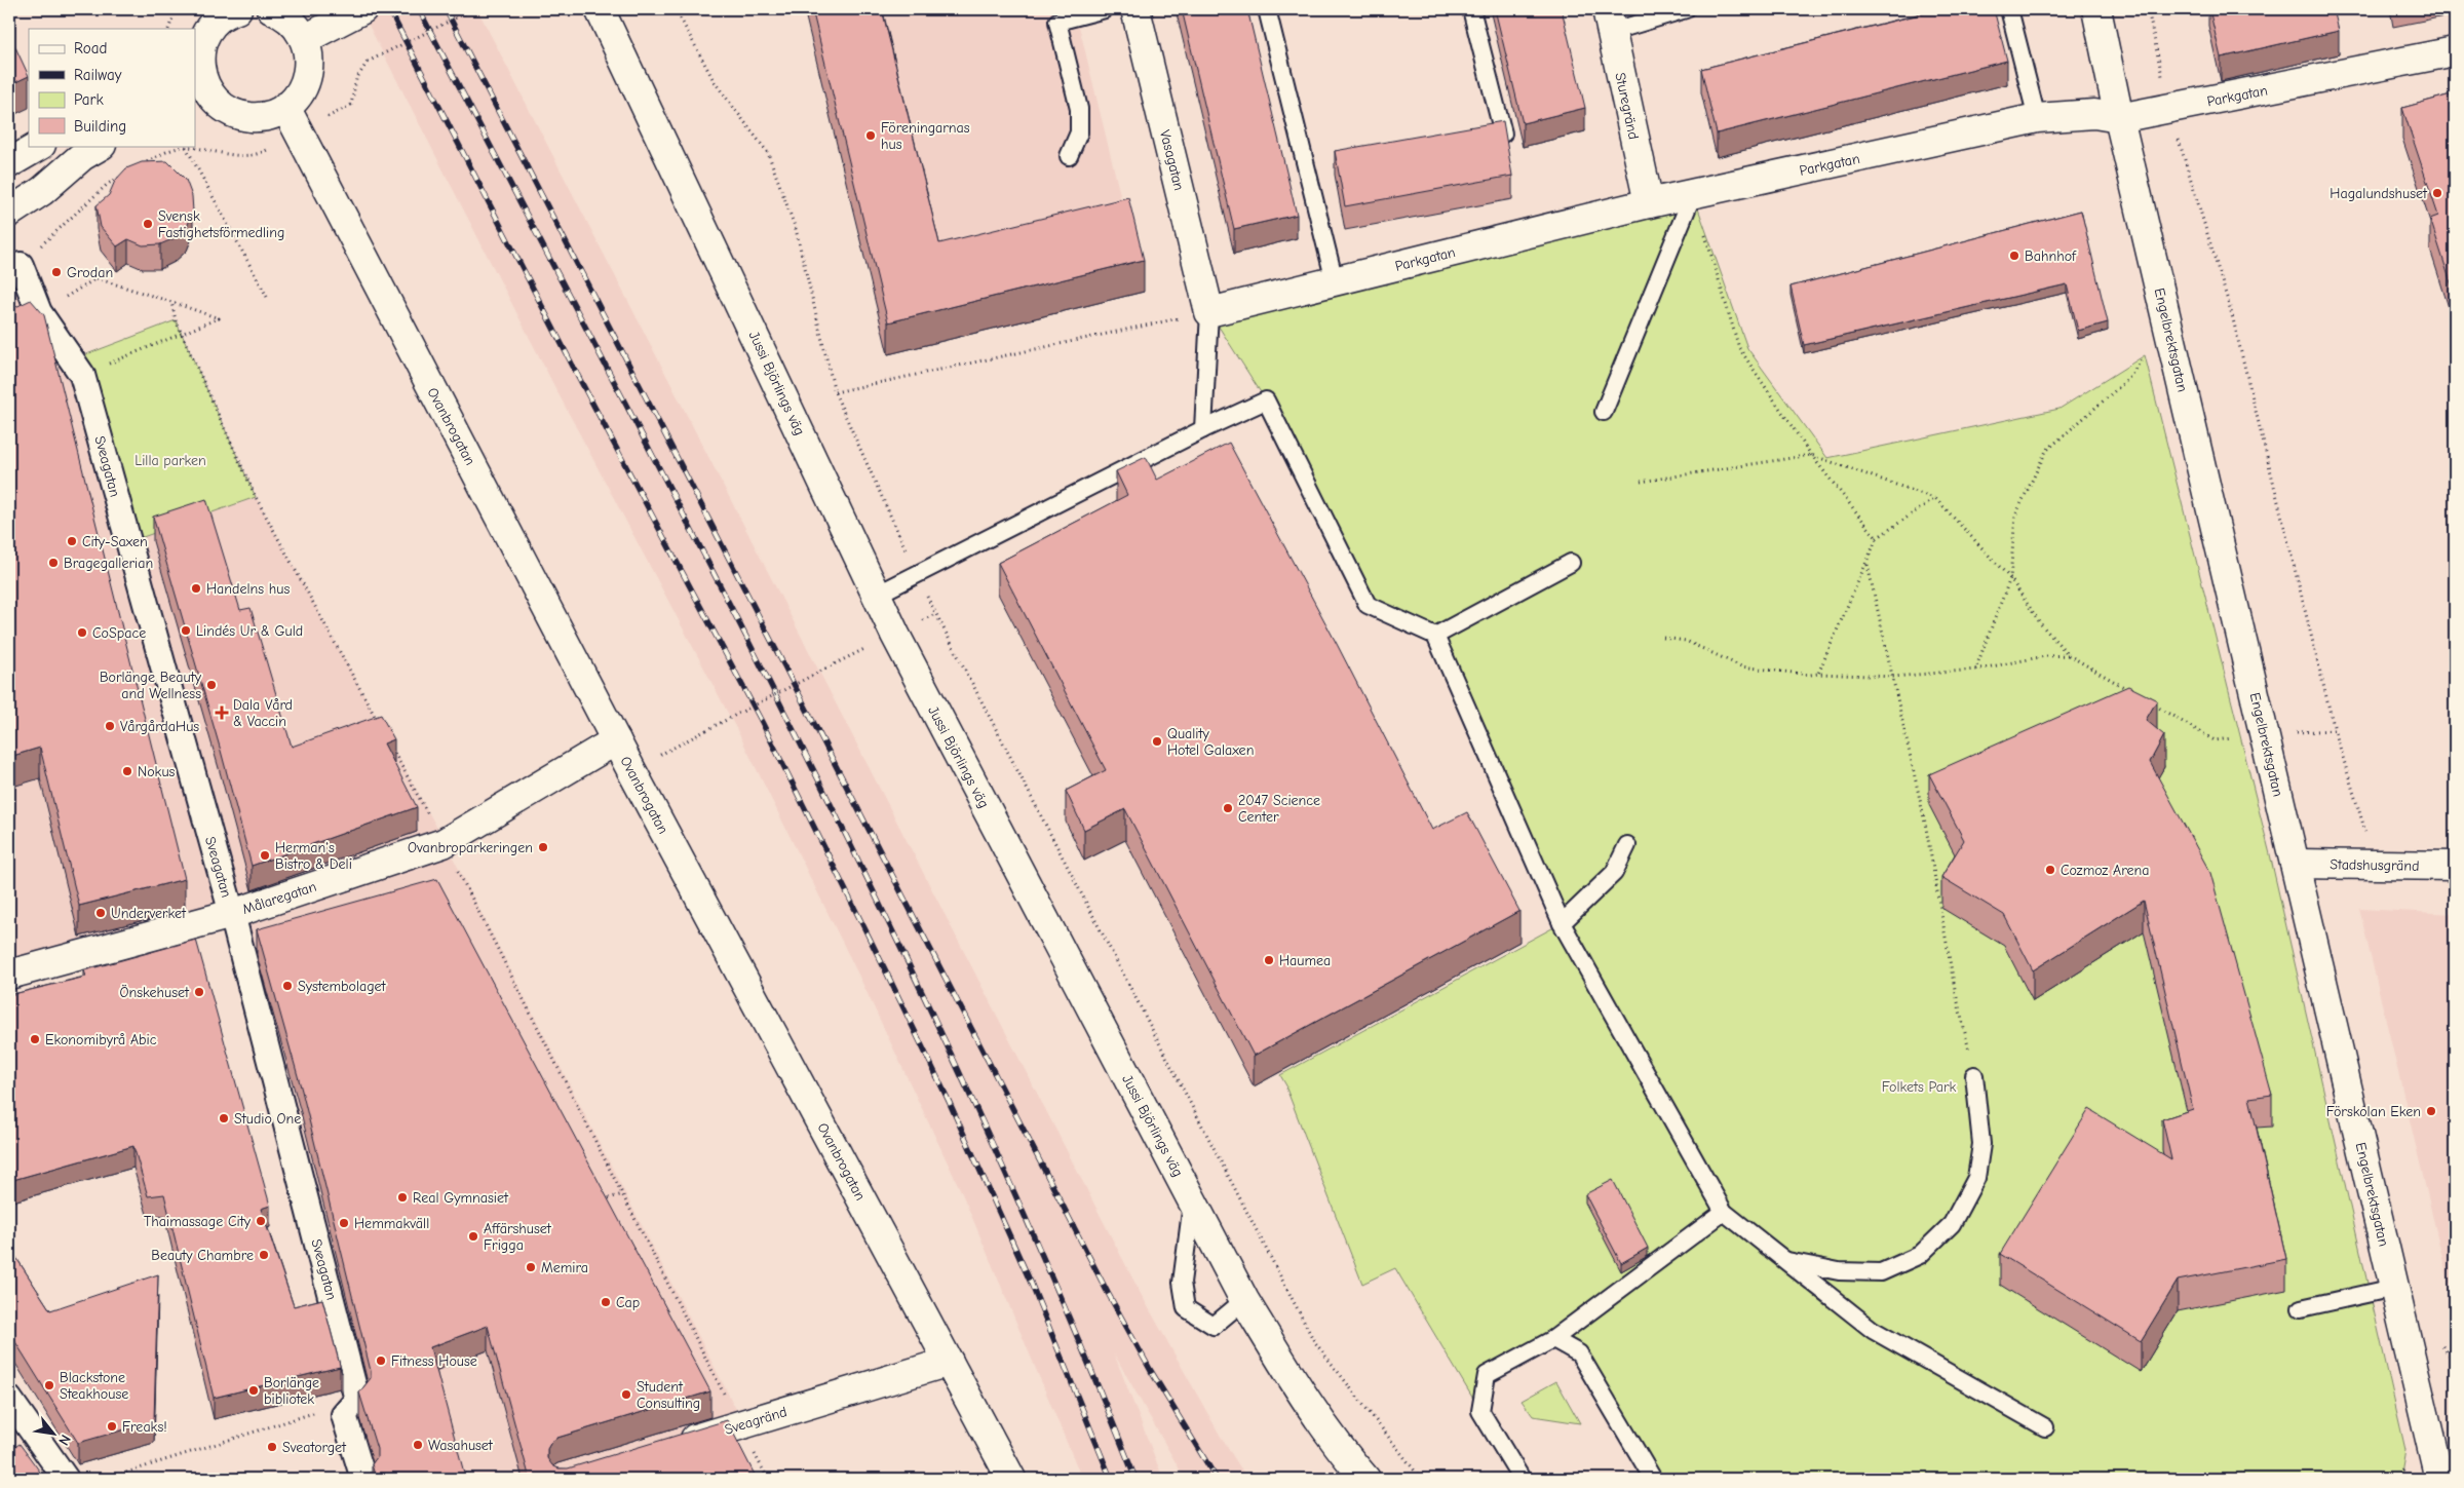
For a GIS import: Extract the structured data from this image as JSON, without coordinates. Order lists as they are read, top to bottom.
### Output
{
  "streets": {
    "street": [
      "Parkgatan",
      "Sturegränd",
      "Vasagatan",
      "Engelbrektsgatan",
      "Jussi Björlings väg",
      "Ovanbrogatan",
      "Sveagatan",
      "Stadshusgränd",
      "Målaregatan",
      "Sveagränd"
    ]
  },
  "crossings": [
    ["Parkgatan", "Sturegränd"],
    ["Parkgatan", "Vasagatan"],
    ["Parkgatan", "Engelbrektsgatan"],
    ["Engelbrektsgatan", "Stadshusgränd"],
    ["Ovanbrogatan", "Målaregatan"],
    ["Ovanbrogatan", "Sveagränd"],
    ["Sveagatan", "Målaregatan"]
  ],
  "parks": ["Lilla parken", "Folkets Park"],
  "places": {
    "other": [
      "Föreningarnas hus",
      "Hagalundshuset",
      "Svensk Fastighetsförmedling",
      "Bahnhof",
      "Grodan",
      "City-Saxen",
      "Bragegallerian",
      "Handelns hus",
      "Lindés Ur & Guld",
      "CoSpace",
      "Borlänge Beauty and Wellness",
      "VårgårdaHus",
      "Quality Hotel Galaxen",
      "Nokus",
      "2047 Science Center",
      "Ovanbroparkeringen",
      "Herman's Bistro & Deli",
      "Cozmoz Arena",
      "Underverket",
      "Haumea",
      "Systembolaget",
      "Önskehuset",
      "Ekonomibyrå Abic",
      "Förskolan Eken",
      "Studio One",
      "Real Gymnasiet",
      "Thaimassage City",
      "Hemmakväll",
      "Affärshuset Frigga",
      "Beauty Chambre",
      "Memira",
      "Cap",
      "Fitness House",
      "Blackstone Steakhouse",
      "Borlänge bibliotek",
      "Student Consulting",
      "Freaks!",
      "Wasahuset",
      "Sveatorget"
    ],
    "health": ["Dala Vård & Vaccin"]
  },
  "legend": [
    "Road",
    "Railway",
    "Park",
    "Building"
  ],
  "north": "bottom right"
}
